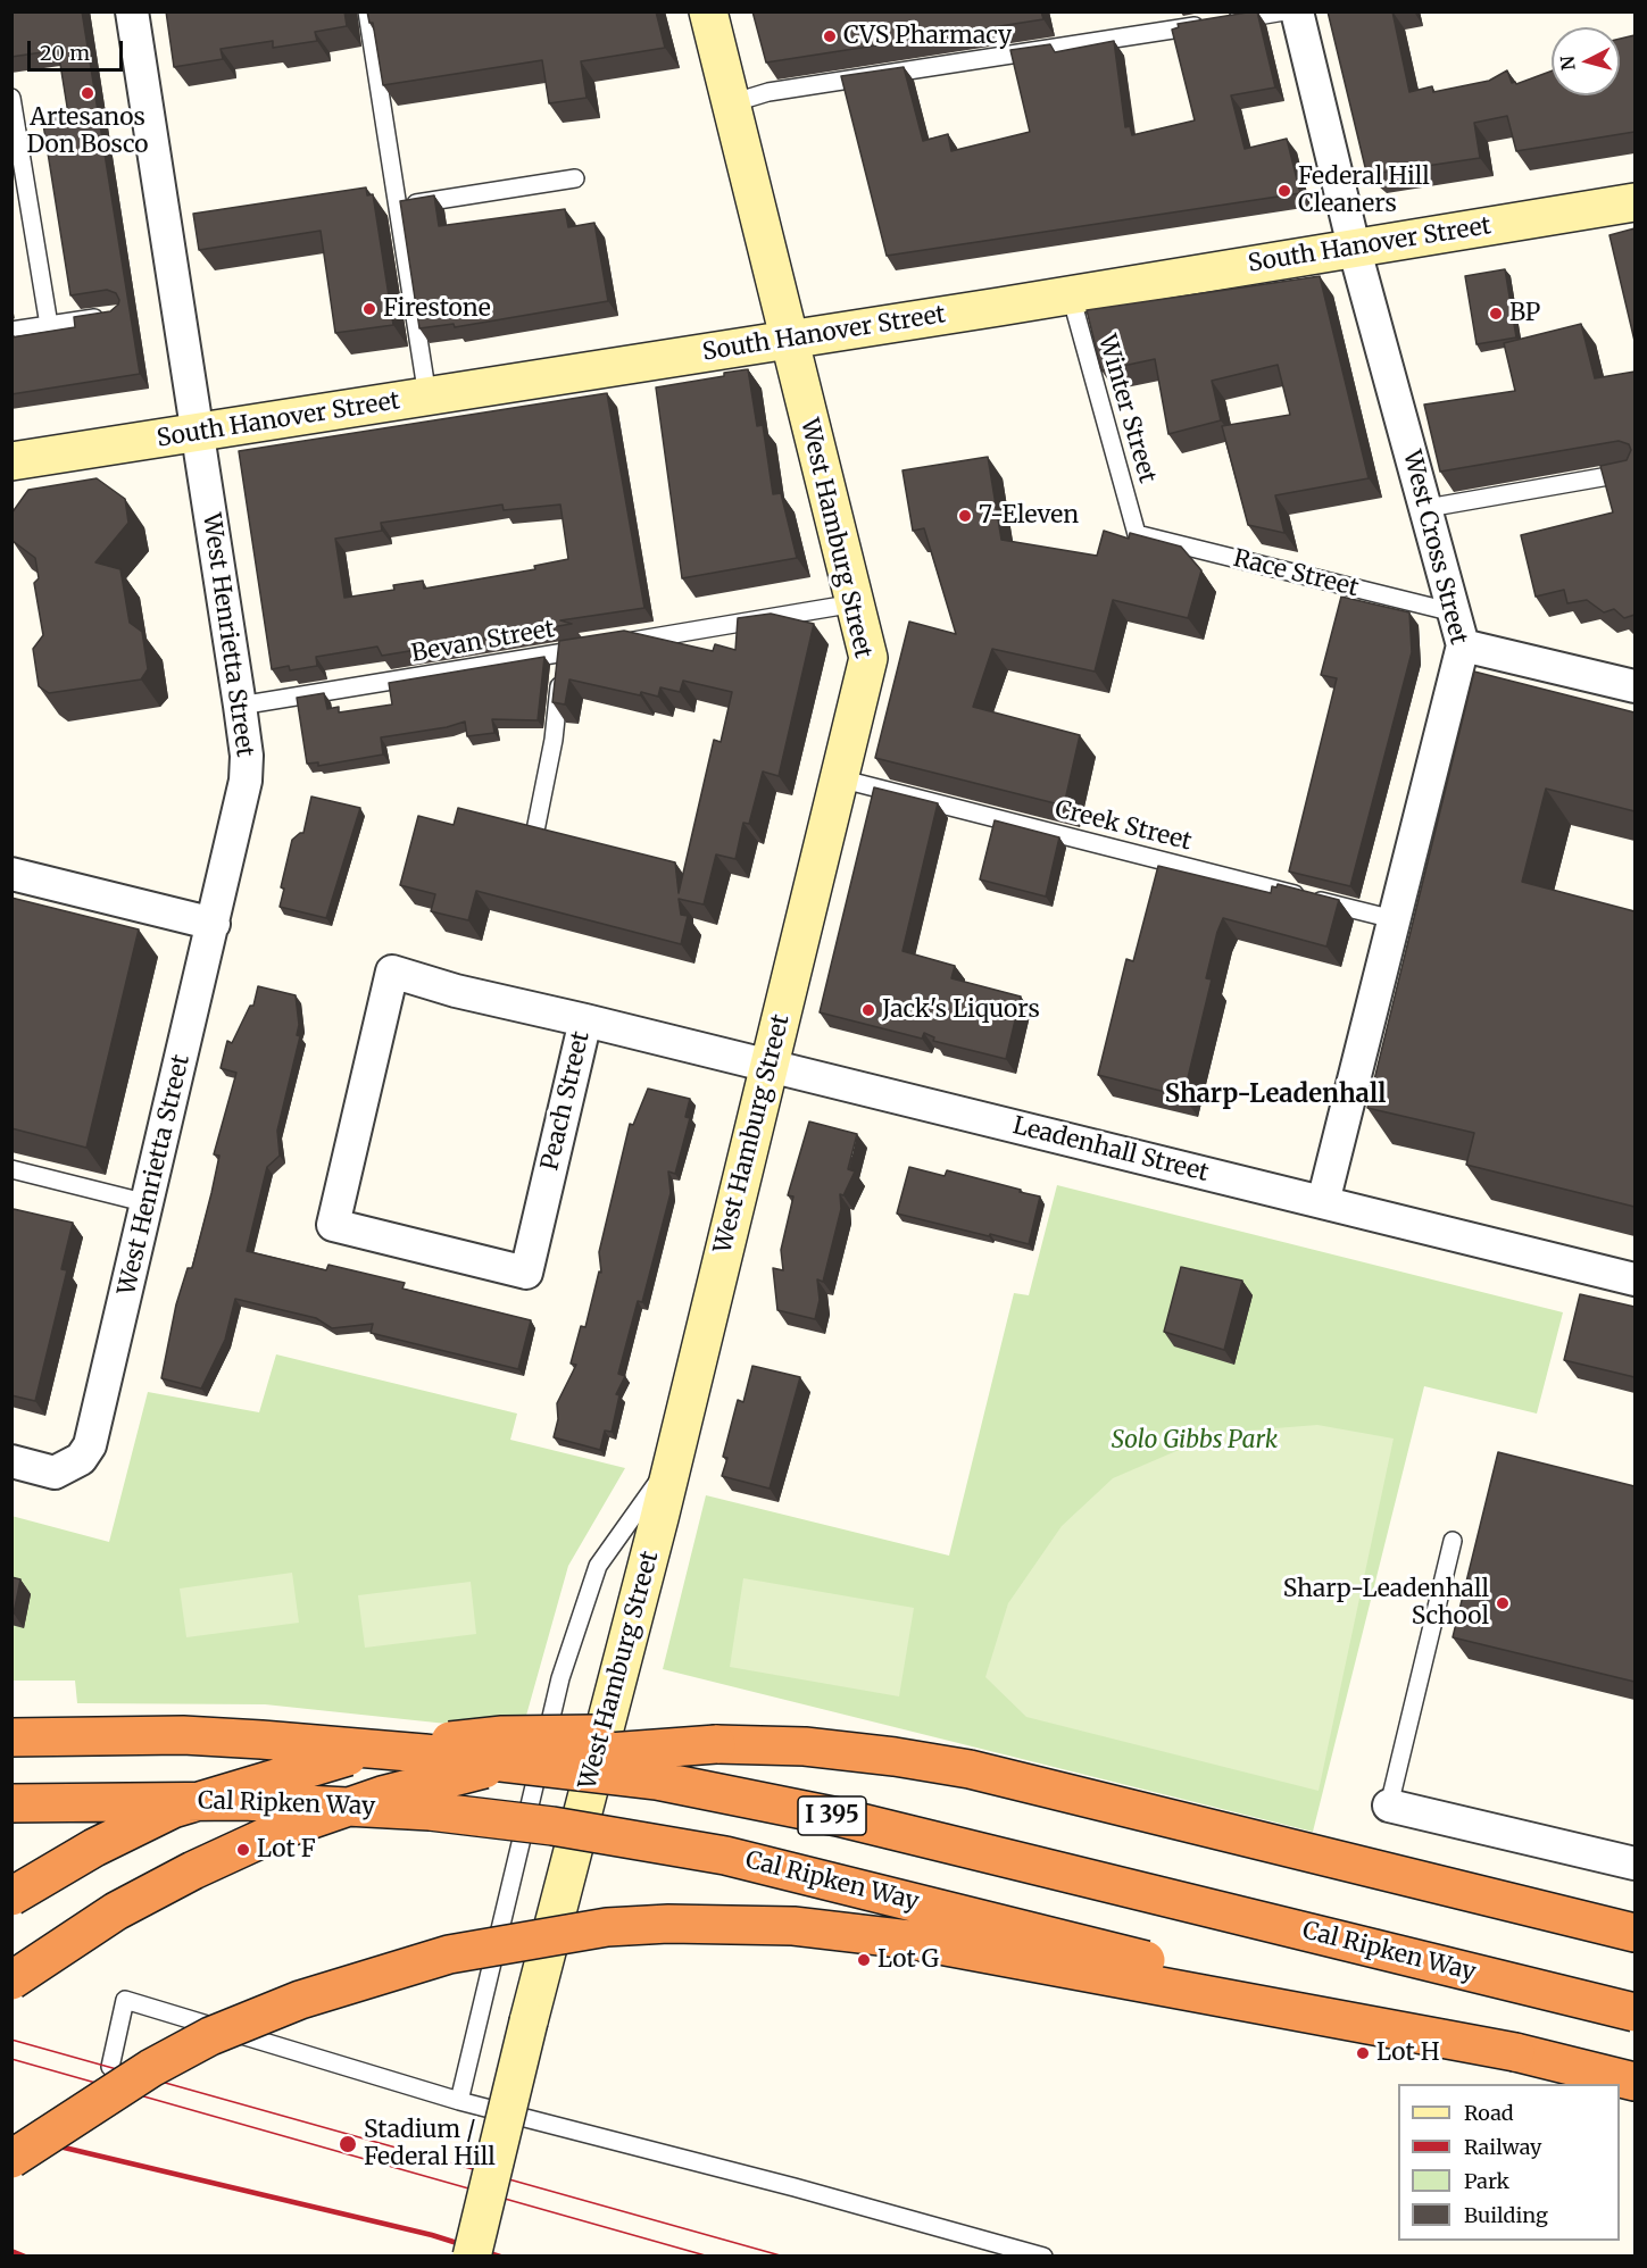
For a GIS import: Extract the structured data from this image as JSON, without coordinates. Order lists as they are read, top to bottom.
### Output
{
  "streets": {
    "highway": ["Cal Ripken Way", "I 395"],
    "street": [
      "South Hanover Street",
      "West Hamburg Street",
      "West Cross Street",
      "West Henrietta Street",
      "Peach Street",
      "Leadenhall Street"
    ],
    "lane": [
      "Winter Street",
      "Race Street",
      "Bevan Street",
      "Creek Street"
    ]
  },
  "crossings": [
    ["South Hanover Street", "Winter Street"],
    ["South Hanover Street", "West Hamburg Street"],
    ["South Hanover Street", "West Cross Street"],
    ["South Hanover Street", "West Henrietta Street"],
    ["Winter Street", "Race Street"],
    ["West Hamburg Street", "Bevan Street"],
    ["West Hamburg Street", "Creek Street"],
    ["West Hamburg Street", "Leadenhall Street"],
    ["West Cross Street", "Race Street"],
    ["West Cross Street", "Creek Street"],
    ["West Cross Street", "Leadenhall Street"],
    ["West Henrietta Street", "Bevan Street"],
    ["Peach Street", "Leadenhall Street"]
  ],
  "districts": ["Sharp-Leadenhall"],
  "parks": ["Solo Gibbs Park"],
  "places": [
    "CVS Pharmacy",
    "Artesanos Don Bosco",
    "Federal Hill Cleaners",
    "Firestone",
    "BP",
    "7-Eleven",
    "Jack's Liquors",
    "Sharp-Leadenhall School",
    "Lot F",
    "Lot G",
    "Lot H",
    "Stadium / Federal Hill"
  ],
  "legend": [
    "Road",
    "Railway",
    "Park",
    "Building"
  ],
  "scale_bar": "20 m",
  "north": "left"
}
